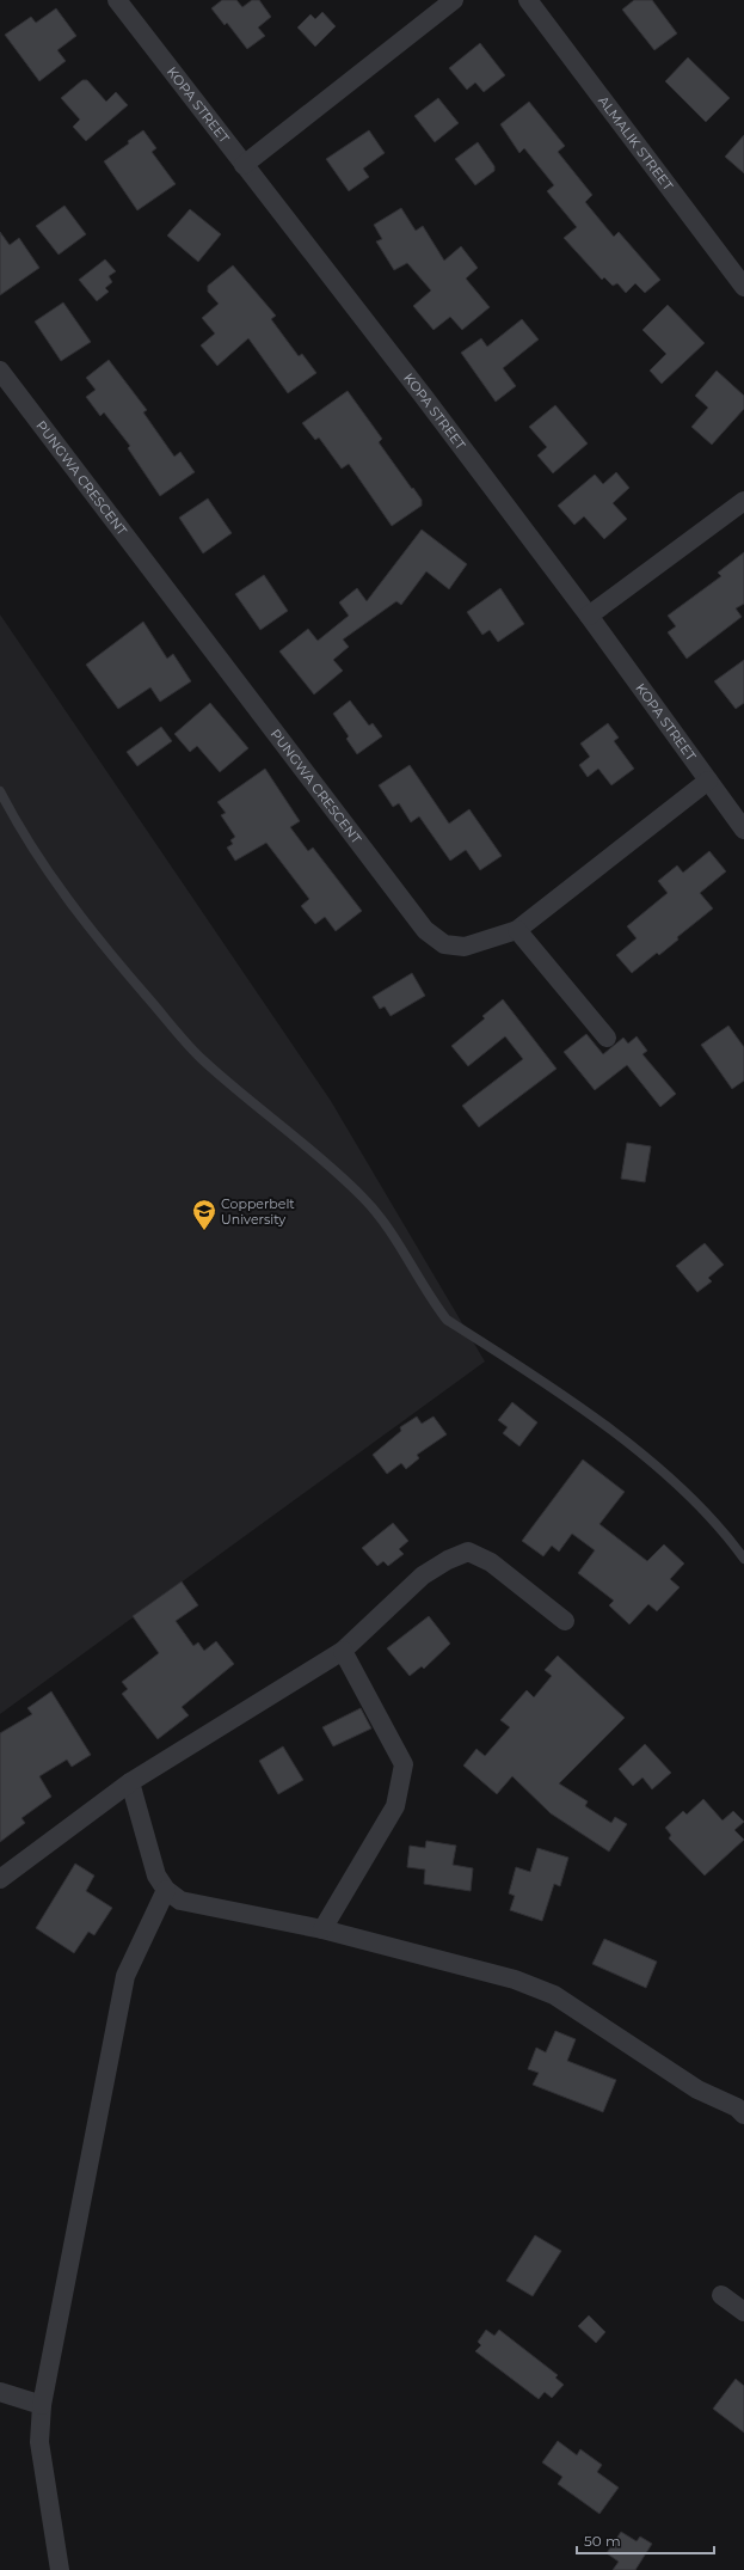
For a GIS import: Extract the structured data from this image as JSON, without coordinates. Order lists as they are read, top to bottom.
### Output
{
  "streets": {
    "street": ["KOPA STREET", "ALMALIK STREET", "PUNGWA CRESCENT"]
  },
  "crossings": [
    ["KOPA STREET", "PUNGWA CRESCENT"]
  ],
  "places": {
    "school or university": ["Copperbelt University"]
  },
  "scale_bar": "50 m"
}
